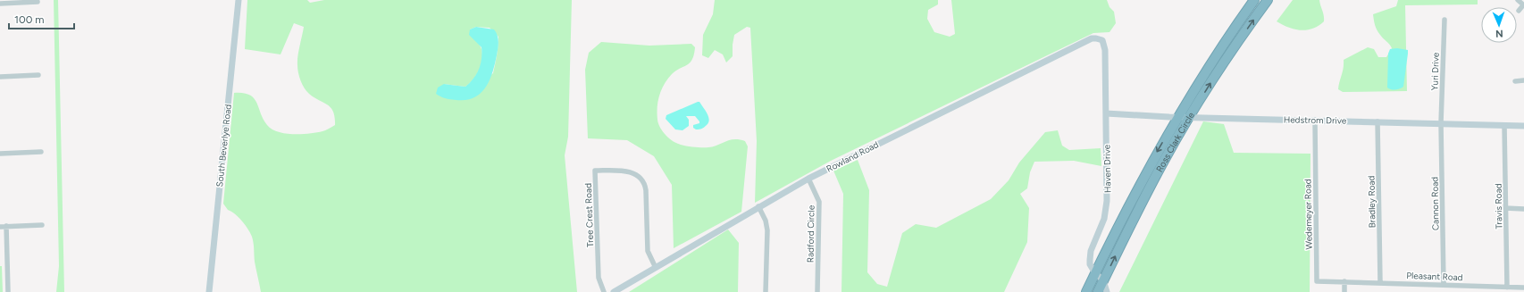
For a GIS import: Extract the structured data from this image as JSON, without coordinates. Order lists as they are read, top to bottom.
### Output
{
  "streets": {
    "highway": ["Ross Clark Circle"],
    "street": [
      "Yuri Drive",
      "Hedstrom Drive",
      "South Beverlye Road",
      "Rowland Road",
      "Haven Drive",
      "Bradley Road",
      "Cannon Road",
      "Travis Road",
      "Wedemeyer Road",
      "Tree Crest Road",
      "Radford Circle",
      "Pleasant Road"
    ]
  },
  "crossings": [
    ["Yuri Drive", "Hedstrom Drive"],
    ["Yuri Drive", "Cannon Road"],
    ["Hedstrom Drive", "Ross Clark Circle"],
    ["Hedstrom Drive", "Haven Drive"],
    ["Hedstrom Drive", "Bradley Road"],
    ["Hedstrom Drive", "Cannon Road"],
    ["Hedstrom Drive", "Travis Road"],
    ["Hedstrom Drive", "Wedemeyer Road"],
    ["Ross Clark Circle", "Haven Drive"],
    ["Rowland Road", "Haven Drive"],
    ["Rowland Road", "Tree Crest Road"],
    ["Rowland Road", "Radford Circle"],
    ["Bradley Road", "Pleasant Road"],
    ["Cannon Road", "Pleasant Road"],
    ["Travis Road", "Pleasant Road"],
    ["Wedemeyer Road", "Pleasant Road"]
  ],
  "scale_bar": "100 m",
  "north": "bottom"
}
